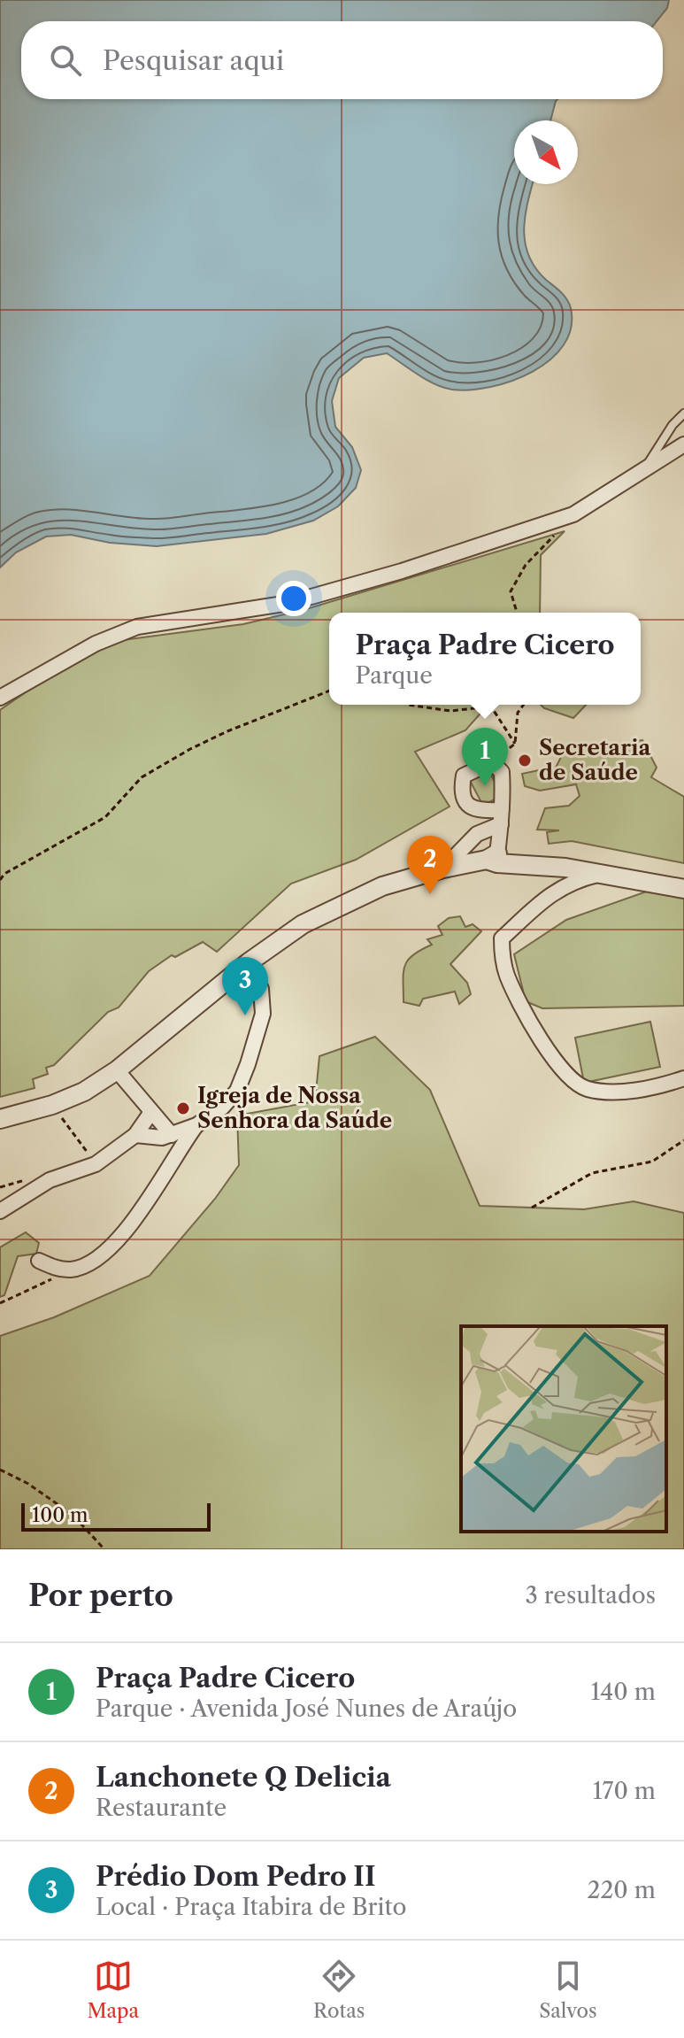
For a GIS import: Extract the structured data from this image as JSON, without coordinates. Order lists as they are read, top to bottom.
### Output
{
  "places": ["Secretaria de Saúde", "Igreja de Nossa Senhora da Saúde"],
  "scale_bar": "100 m",
  "north": "bottom right",
  "page": {
    "search": "Pesquisar aqui",
    "popup": ["Praça Padre Cicero", "Parque"],
    "pins": ["1", "2", "3"],
    "scale": "100 m",
    "heading": ["Por perto", "3 resultados"],
    "list": [
      {
        "mark": "1",
        "name": "Praça Padre Cicero",
        "note": "Parque · Avenida José Nunes de Araújo",
        "value": "140 m"
      },
      {
        "mark": "2",
        "name": "Lanchonete Q Delicia",
        "note": "Restaurante",
        "value": "170 m"
      },
      {
        "mark": "3",
        "name": "Prédio Dom Pedro II",
        "note": "Local · Praça Itabira de Brito",
        "value": "220 m"
      }
    ],
    "nav": ["Mapa", "Rotas", "Salvos"]
  }
}
